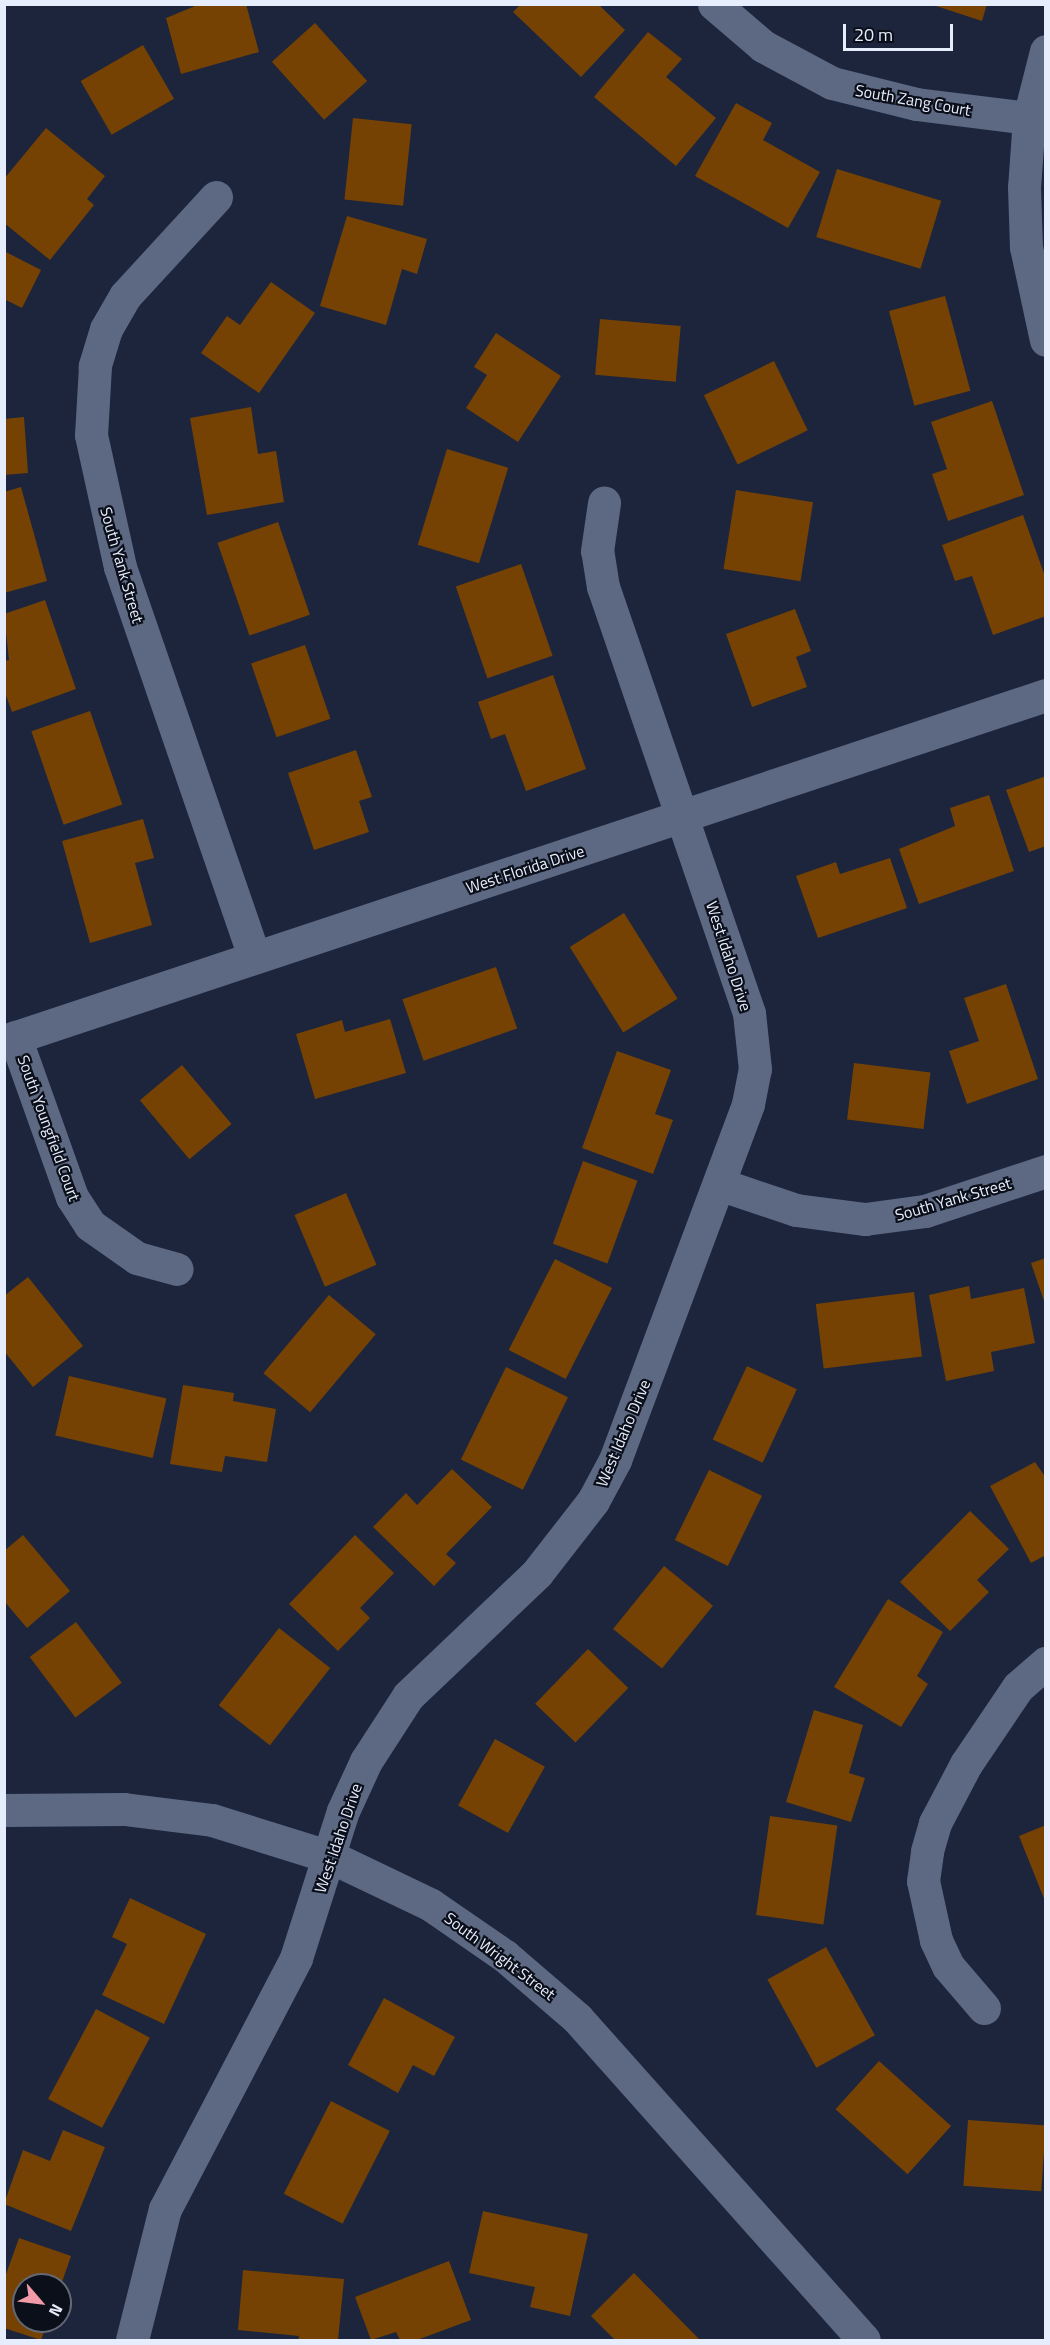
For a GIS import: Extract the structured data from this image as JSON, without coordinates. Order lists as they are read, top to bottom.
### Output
{
  "streets": {
    "street": [
      "South Zang Court",
      "South Yank Street",
      "West Florida Drive",
      "West Idaho Drive",
      "South Youngfield Court",
      "South Wright Street"
    ]
  },
  "crossings": [
    ["South Yank Street", "West Florida Drive"],
    ["South Yank Street", "West Idaho Drive"],
    ["West Florida Drive", "West Idaho Drive"],
    ["West Florida Drive", "South Youngfield Court"],
    ["West Idaho Drive", "South Wright Street"]
  ],
  "scale_bar": "20 m",
  "north": "bottom right"
}
